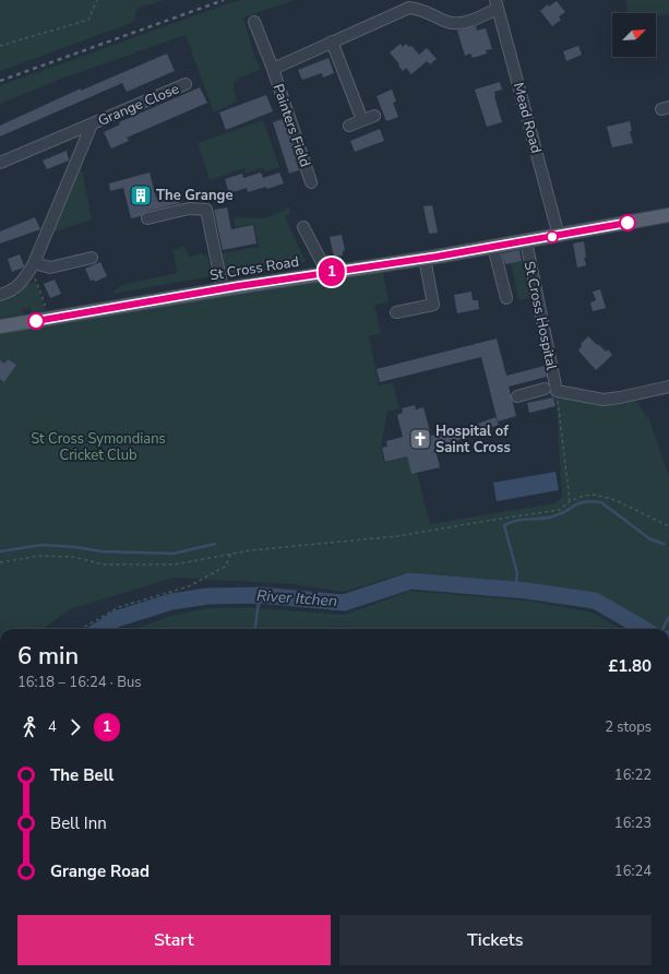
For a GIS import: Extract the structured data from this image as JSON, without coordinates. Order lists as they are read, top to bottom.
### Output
{
  "streets": {
    "main road": ["St Cross Road"],
    "street": [
      "Grange Close",
      "Mead Road",
      "Painters Field",
      "St Cross Hospital"
    ]
  },
  "crossings": [
    ["Mead Road", "St Cross Road"],
    ["St Cross Road", "St Cross Hospital"]
  ],
  "water": ["River Itchen"],
  "parks": ["St Cross Symondians Cricket Club"],
  "places": {
    "building": ["The Grange"],
    "church": ["Hospital of Saint Cross"]
  },
  "lines": ["bus line 1"],
  "north": "top right",
  "page": {
    "on_map": "1",
    "heading": ["6 min", "16:18 – 16:24 · Bus", "£1.80"],
    "legs": ["4", "1", "2 stops"],
    "list": [
      {
        "name": "The Bell",
        "value": "16:22"
      },
      {
        "name": "Bell Inn",
        "value": "16:23"
      },
      {
        "name": "Grange Road",
        "value": "16:24"
      }
    ],
    "buttons": ["Start", "Tickets"]
  }
}
